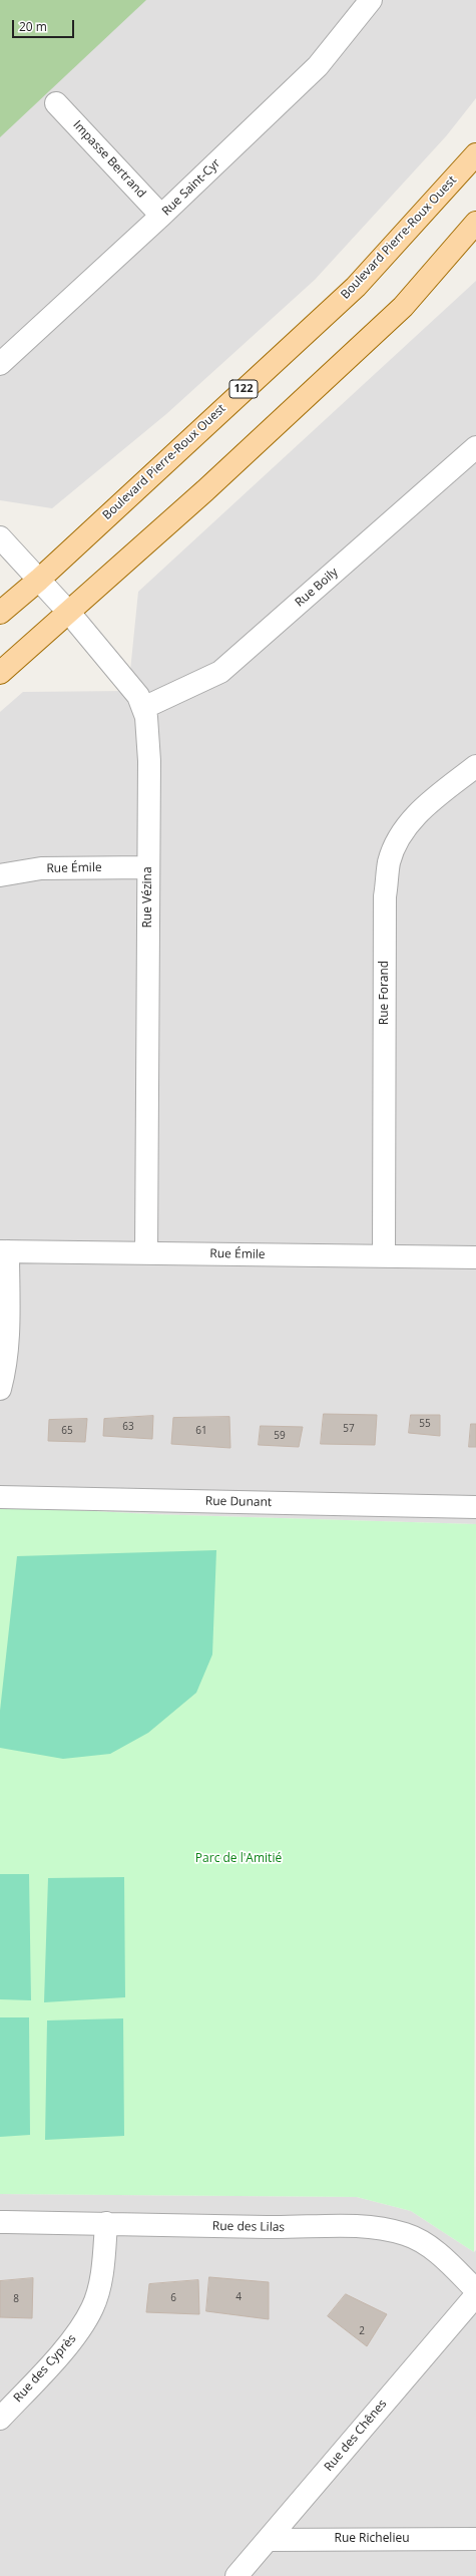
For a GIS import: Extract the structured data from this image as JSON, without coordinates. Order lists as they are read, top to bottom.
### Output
{
  "streets": {
    "main road": ["Boulevard Pierre-Roux Ouest", "122"],
    "street": [
      "Impasse Bertrand",
      "Rue Saint-Cyr",
      "Rue Boily",
      "Rue Émile",
      "Rue Vézina",
      "Rue Forand",
      "Rue Dunant",
      "Rue des Lilas",
      "Rue des Cyprès",
      "Rue des Chênes",
      "Rue Richelieu"
    ]
  },
  "crossings": [
    ["Impasse Bertrand", "Rue Saint-Cyr"],
    ["Boulevard Pierre-Roux Ouest", "Rue Vézina"],
    ["Rue Boily", "Rue Vézina"],
    ["Rue Émile", "Rue Vézina"],
    ["Rue Émile", "Rue Forand"],
    ["Rue des Lilas", "Rue des Cyprès"],
    ["Rue des Chênes", "Rue Richelieu"]
  ],
  "parks": ["Parc de l'Amitié"],
  "house_numbers": [
    "55",
    "63",
    "57",
    "65",
    "61",
    "59",
    "4",
    "6",
    "8",
    "2"
  ],
  "scale_bar": "20 m"
}
